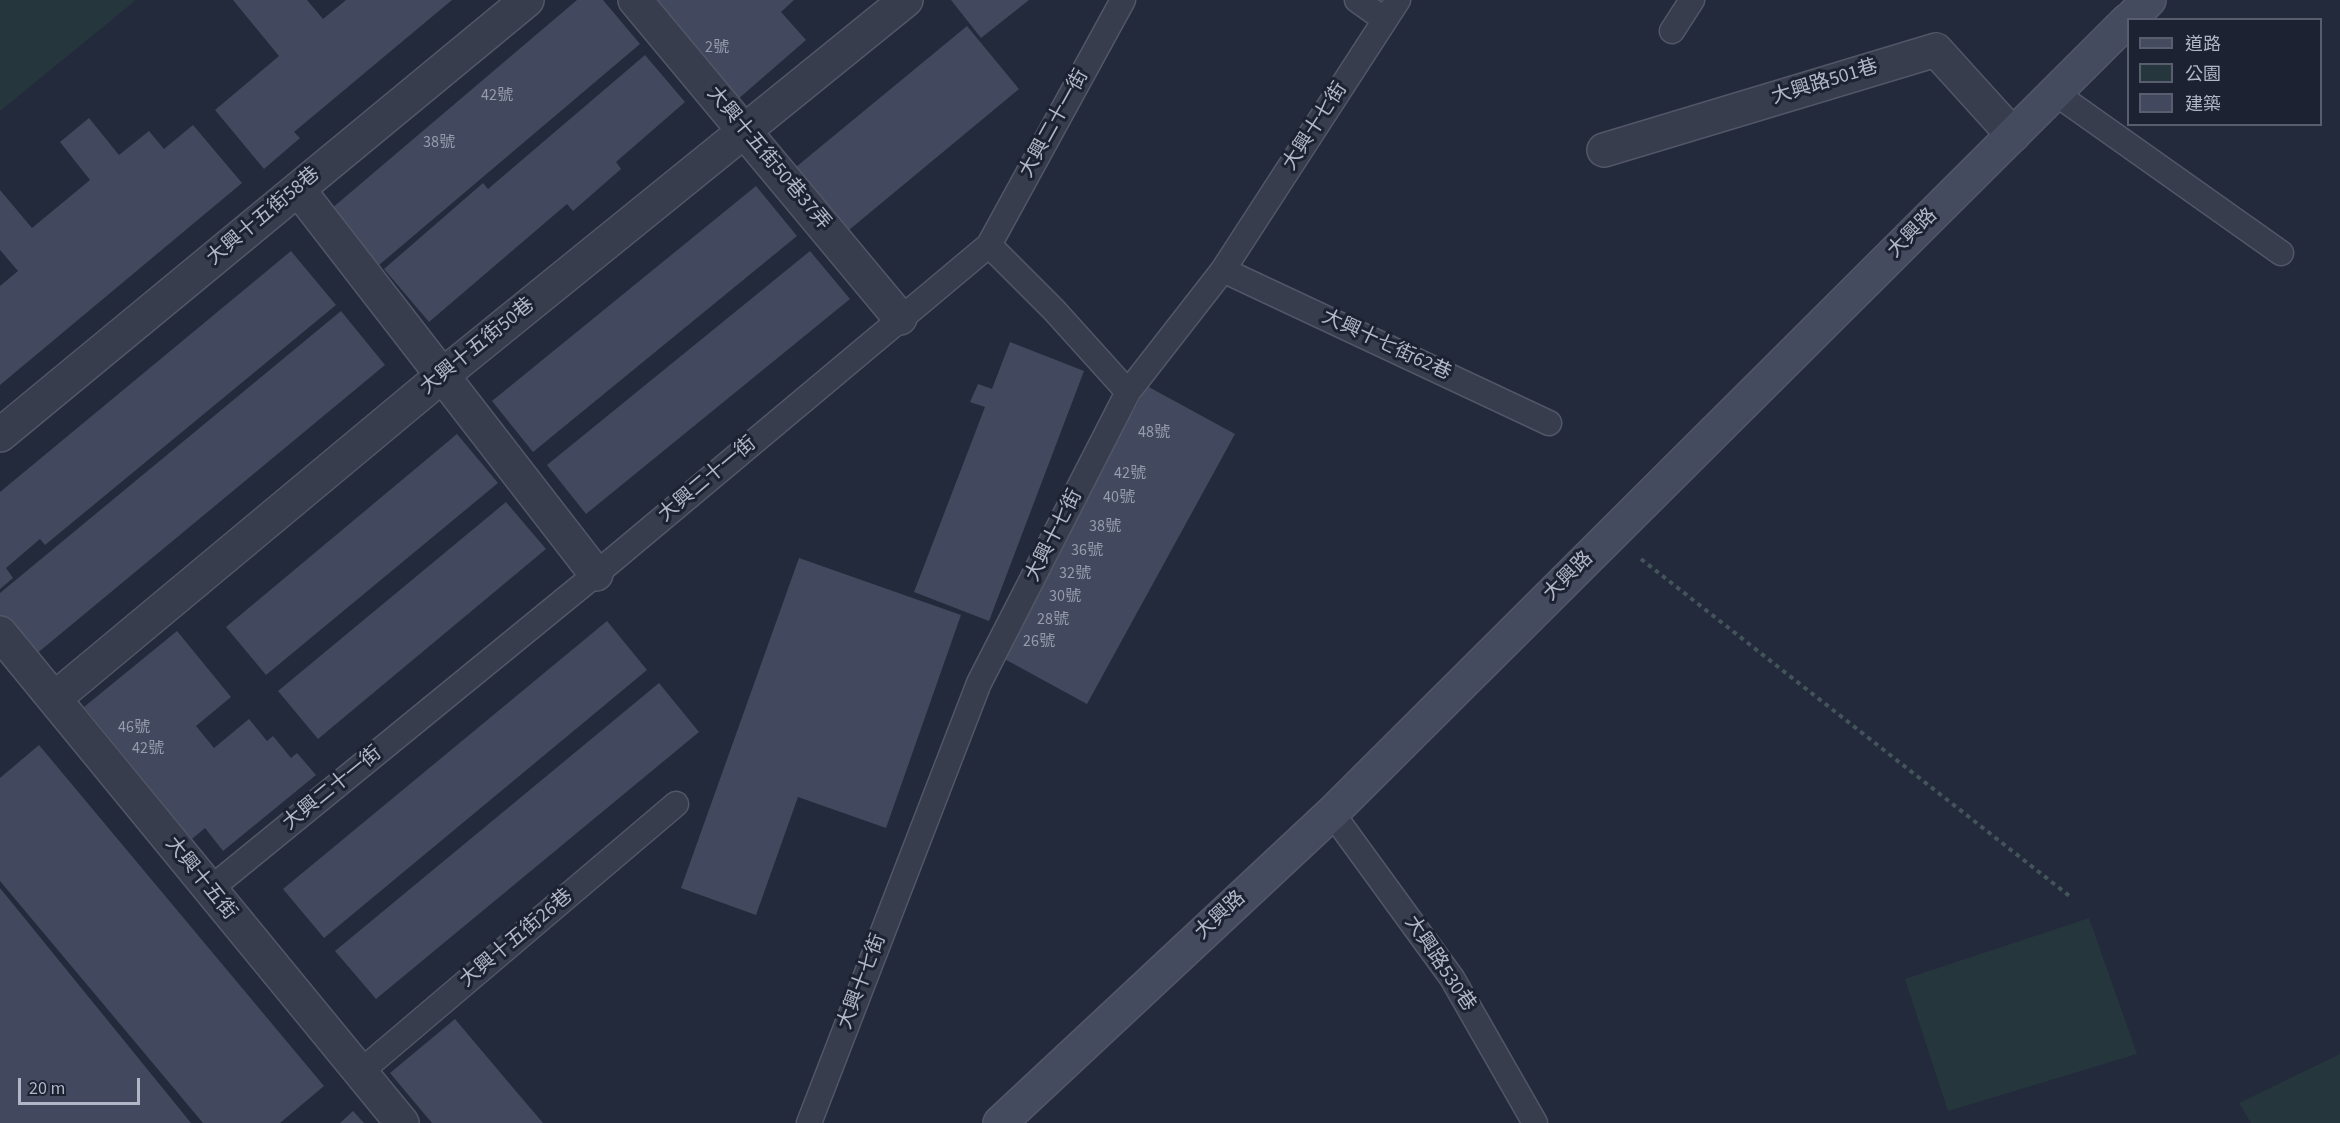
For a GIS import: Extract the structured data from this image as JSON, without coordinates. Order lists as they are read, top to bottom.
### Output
{
  "streets": {
    "main road": ["大興路"],
    "street": [
      "大興路501巷",
      "大興十五街50巷37弄",
      "大興十五街58巷",
      "大興十五街50巷",
      "大興十五街"
    ],
    "lane": [
      "大興二十一街",
      "大興十七街",
      "大興十七街62巷",
      "大興十五街26巷",
      "大興路530巷"
    ]
  },
  "crossings": [
    ["大興路501巷", "大興路"],
    ["大興二十一街", "大興十五街50巷37弄"],
    ["大興二十一街", "大興十五街"],
    ["大興十七街", "大興十七街62巷"],
    ["大興十五街50巷37弄", "大興十五街50巷"],
    ["大興路", "大興路530巷"],
    ["大興十五街50巷", "大興十五街"],
    ["大興十五街", "大興十五街26巷"]
  ],
  "house_numbers": [
    "2號",
    "42號",
    "38號",
    "48號",
    "42號",
    "40號",
    "38號",
    "36號",
    "32號",
    "30號",
    "28號",
    "26號",
    "46號",
    "42號"
  ],
  "legend": ["道路", "公園", "建築"],
  "scale_bar": "20 m"
}
